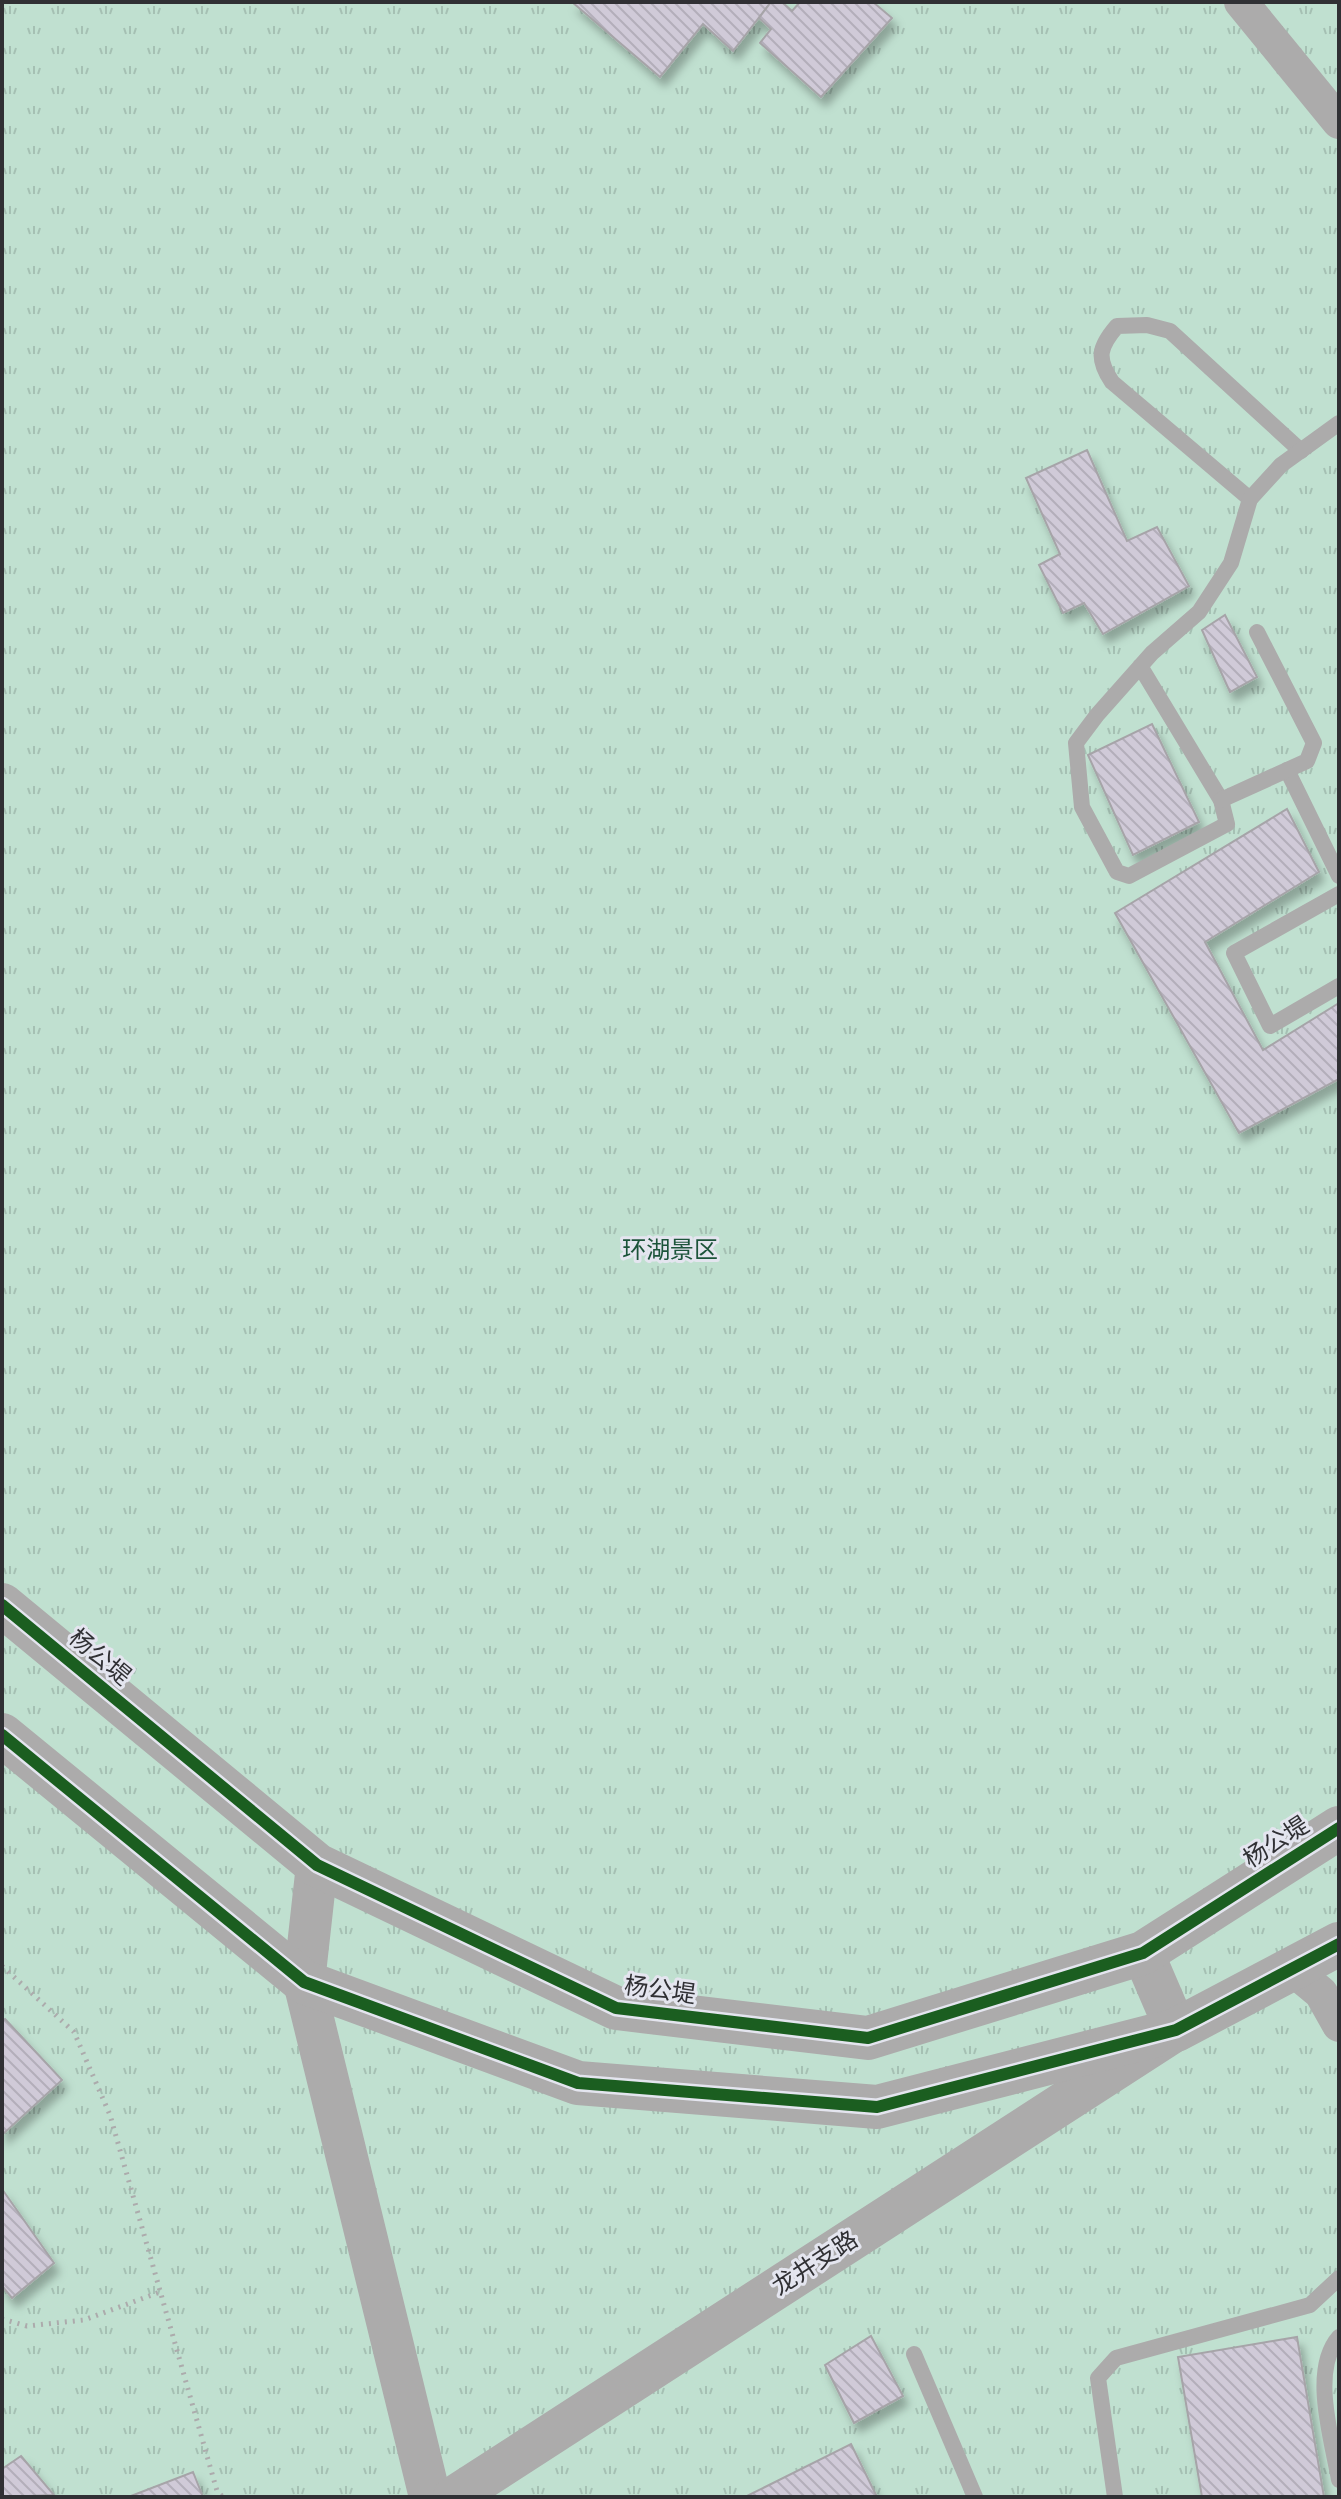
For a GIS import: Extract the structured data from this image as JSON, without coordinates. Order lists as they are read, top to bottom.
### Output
{
  "streets": {
    "main road": ["杨公堤"],
    "street": ["龙井支路"]
  },
  "parks": ["环湖景区"]
}
